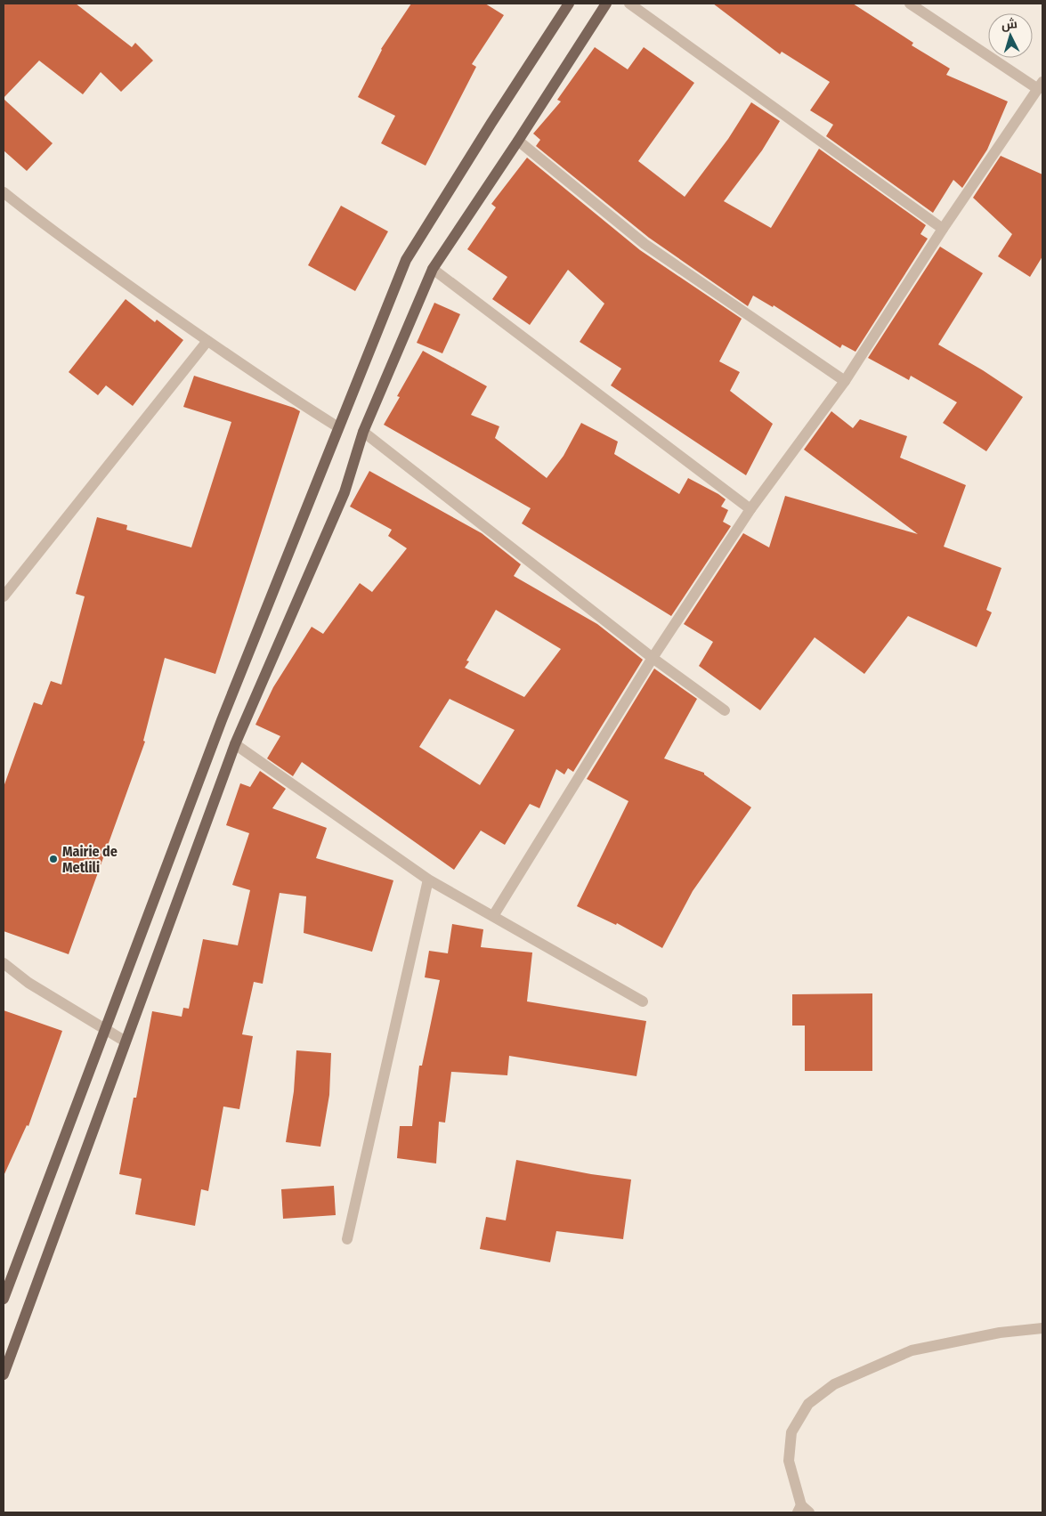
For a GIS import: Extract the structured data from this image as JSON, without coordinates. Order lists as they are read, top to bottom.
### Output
{
  "places": ["Mairie de Metlili"],
  "north": "top"
}
